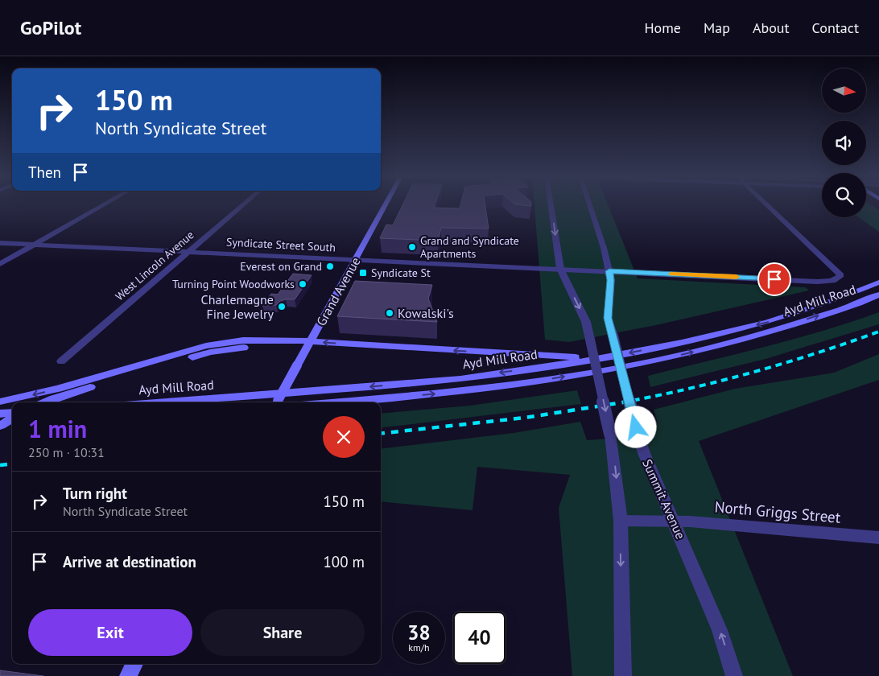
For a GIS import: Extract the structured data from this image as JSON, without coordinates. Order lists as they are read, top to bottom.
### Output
{
  "streets": {
    "main road": ["Grand Avenue", "Ayd Mill Road"],
    "street": [
      "Syndicate Street South",
      "West Lincoln Avenue",
      "Summit Avenue",
      "North Griggs Street"
    ]
  },
  "crossings": [
    ["Syndicate Street South", "West Lincoln Avenue"],
    ["Syndicate Street South", "Grand Avenue"],
    ["Syndicate Street South", "Summit Avenue"],
    ["Summit Avenue", "North Griggs Street"]
  ],
  "places": {
    "other": [
      "Grand and Syndicate Apartments",
      "Everest on Grand",
      "Turning Point Woodworks",
      "Charlemagne Fine Jewelry",
      "Kowalski's"
    ],
    "transit": ["Syndicate St"]
  },
  "north": "right",
  "page": {
    "header": "GoPilot",
    "nav": [
      "Home",
      "Map",
      "About",
      "Contact"
    ],
    "turn": ["150 m", "North Syndicate Street"],
    "then": "Then",
    "heading": ["1 min", "250 m · 10:31"],
    "list": [
      {
        "name": "Turn right",
        "note": "North Syndicate Street",
        "value": "150 m"
      },
      {
        "name": "Arrive at destination",
        "value": "100 m"
      }
    ],
    "buttons": ["Exit", "Share"],
    "speed": "38 km/h",
    "limit": "40"
  }
}
